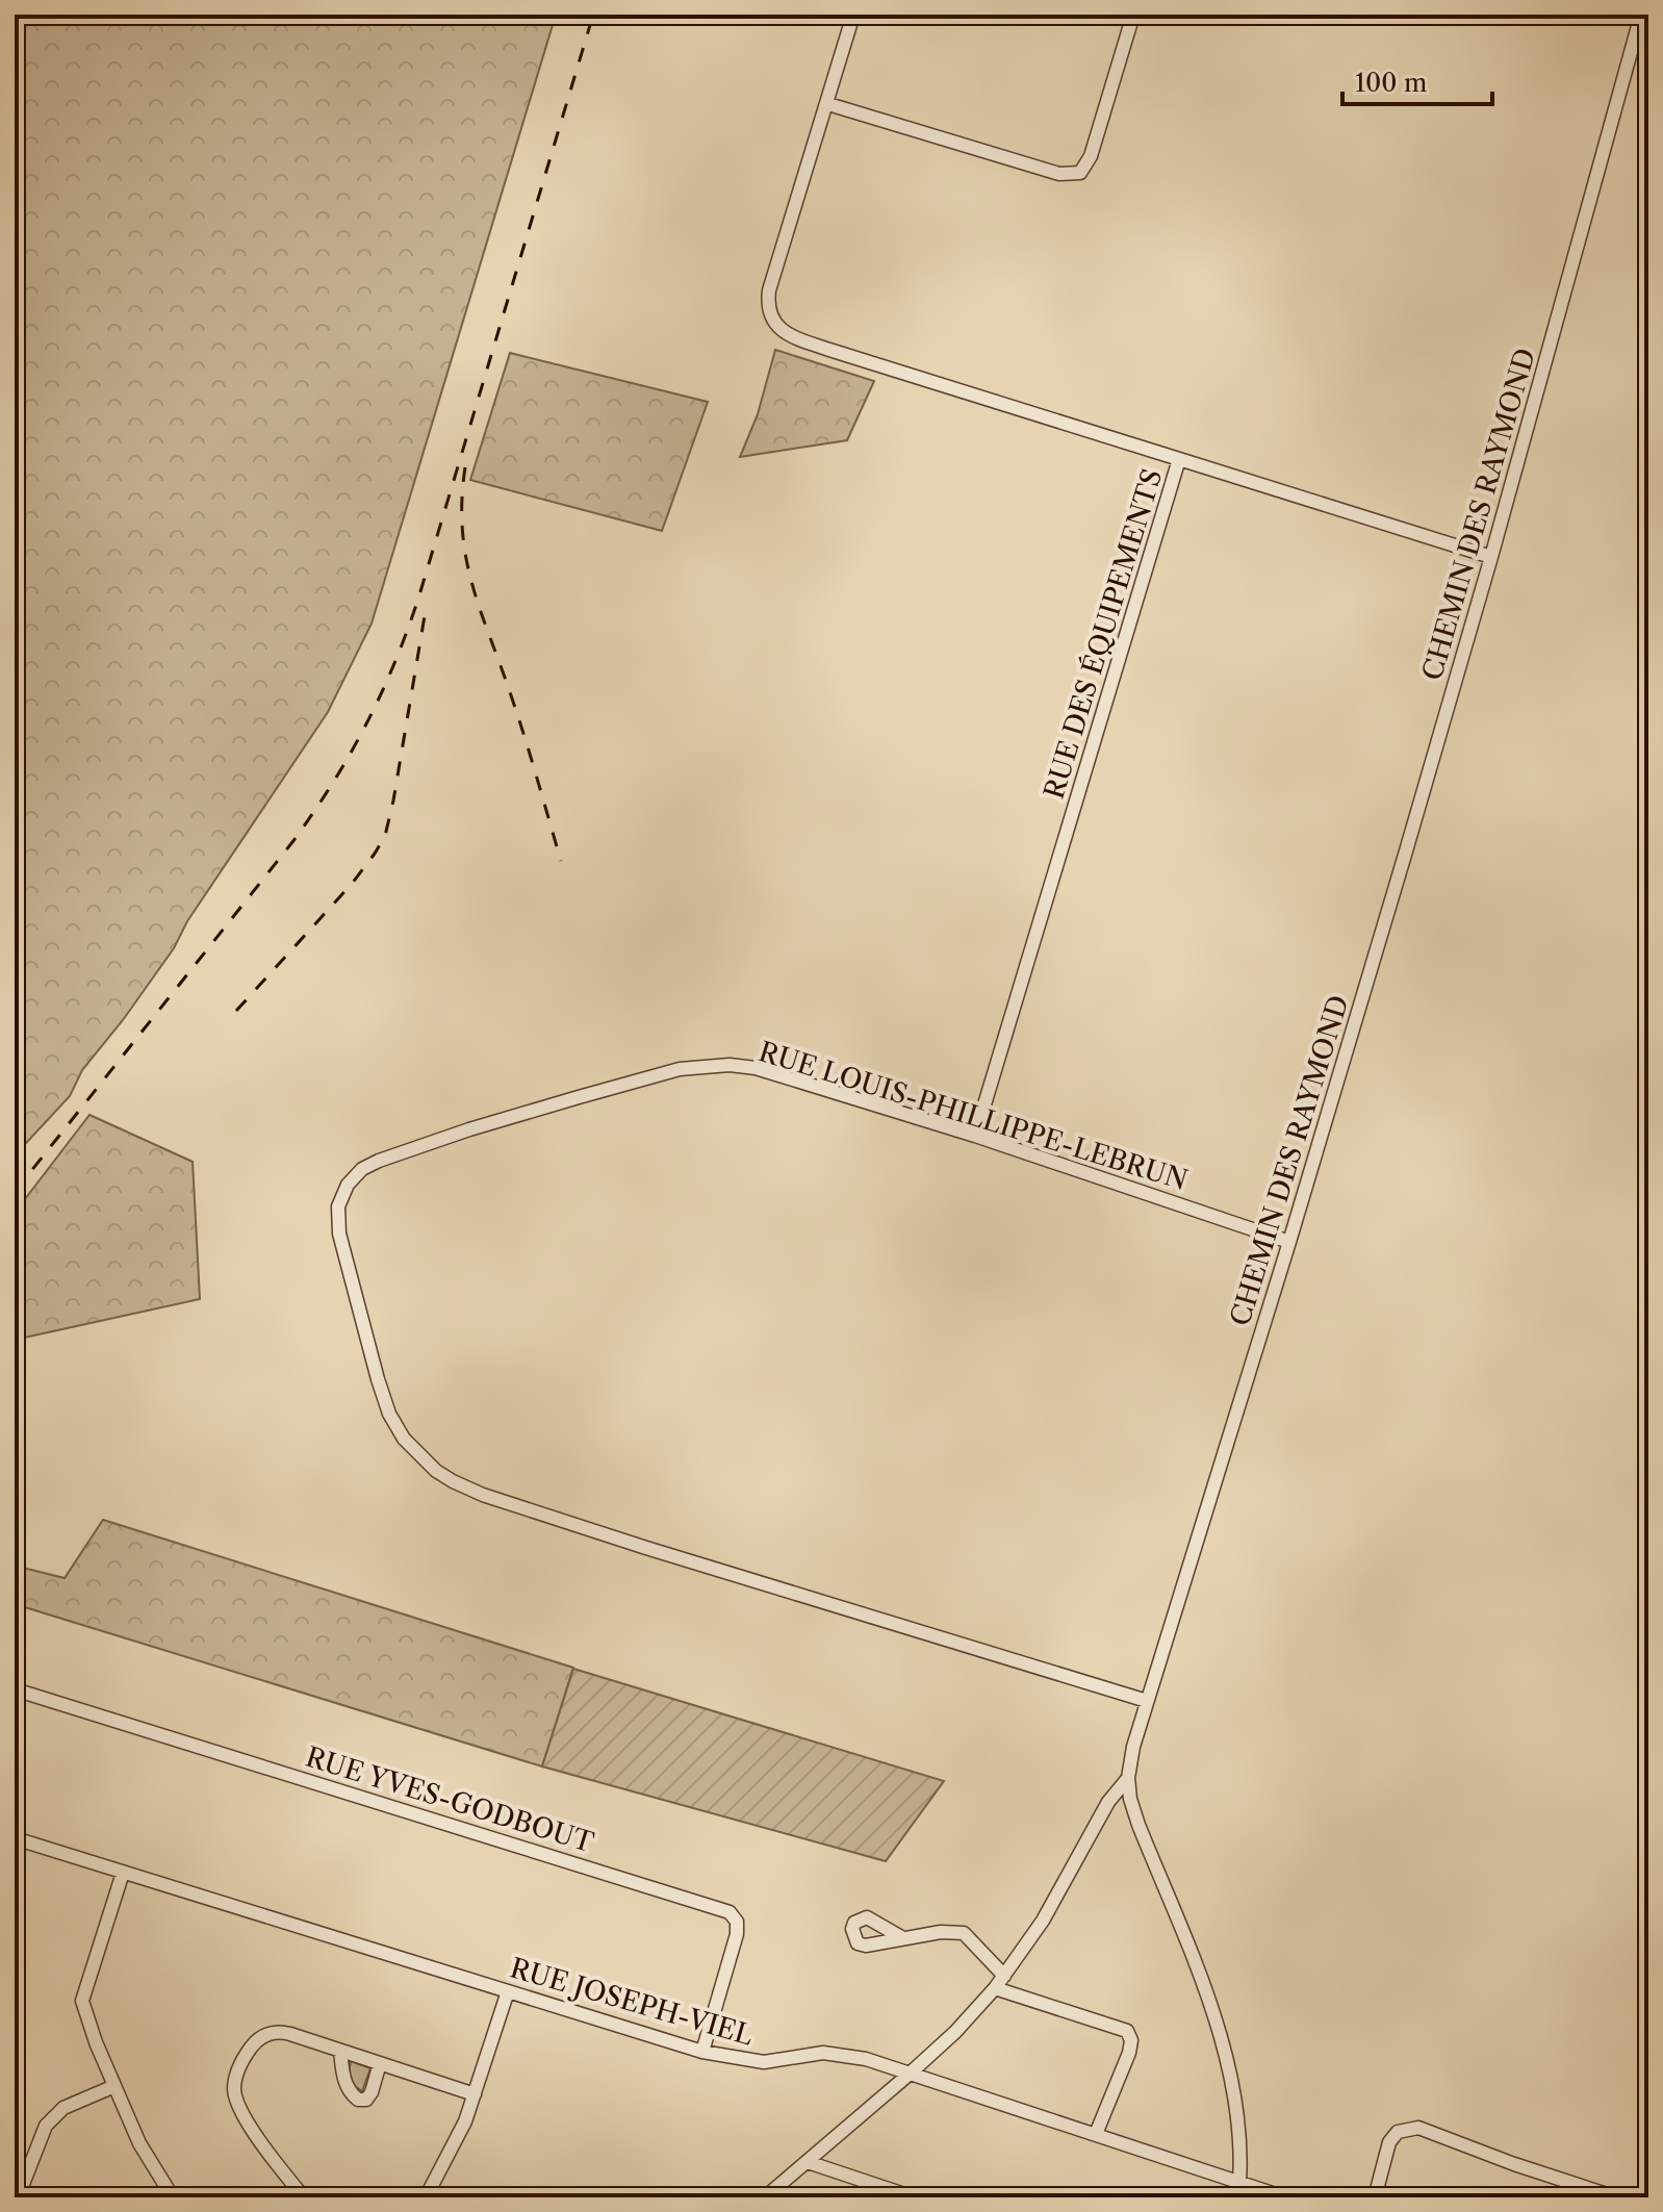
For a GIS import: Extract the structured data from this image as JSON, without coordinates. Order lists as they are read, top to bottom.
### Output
{
  "streets": {
    "street": [
      "CHEMIN DES RAYMOND",
      "RUE DES ÉQUIPEMENTS",
      "RUE LOUIS-PHILLIPPE-LEBRUN",
      "RUE YVES-GODBOUT",
      "RUE JOSEPH-VIEL"
    ]
  },
  "crossings": [
    ["CHEMIN DES RAYMOND", "RUE DES ÉQUIPEMENTS"],
    ["CHEMIN DES RAYMOND", "RUE LOUIS-PHILLIPPE-LEBRUN"],
    ["CHEMIN DES RAYMOND", "RUE JOSEPH-VIEL"],
    ["RUE DES ÉQUIPEMENTS", "RUE LOUIS-PHILLIPPE-LEBRUN"],
    ["RUE YVES-GODBOUT", "RUE JOSEPH-VIEL"]
  ],
  "scale_bar": "100 m"
}
